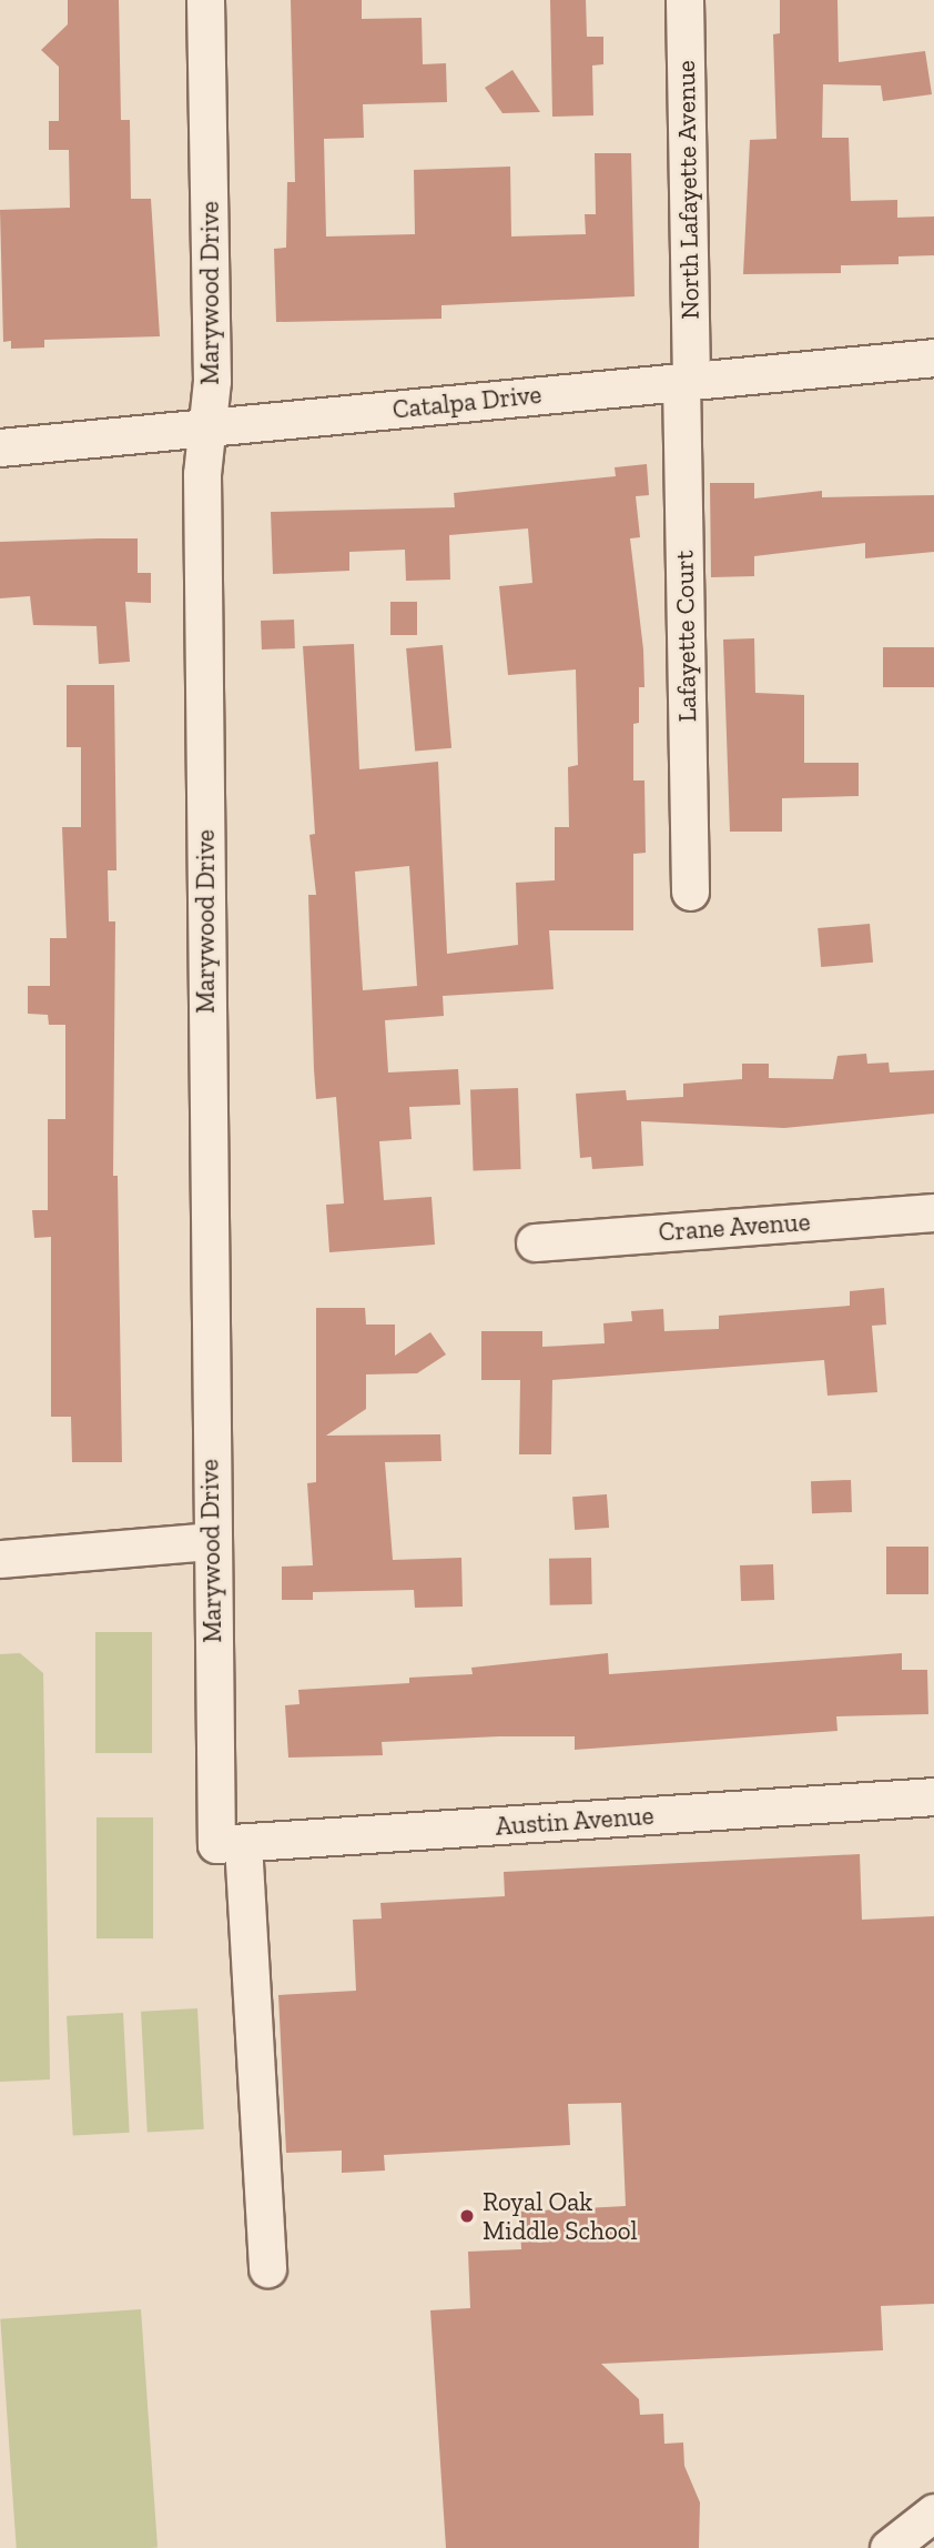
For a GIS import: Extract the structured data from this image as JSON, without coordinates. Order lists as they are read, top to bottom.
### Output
{
  "streets": {
    "street": [
      "North Lafayette Avenue",
      "Marywood Drive",
      "Catalpa Drive",
      "Lafayette Court",
      "Crane Avenue",
      "Austin Avenue"
    ]
  },
  "crossings": [
    ["North Lafayette Avenue", "Catalpa Drive"],
    ["North Lafayette Avenue", "Lafayette Court"],
    ["Marywood Drive", "Catalpa Drive"],
    ["Marywood Drive", "Austin Avenue"],
    ["Catalpa Drive", "Lafayette Court"]
  ],
  "places": ["Royal Oak Middle School"]
}
